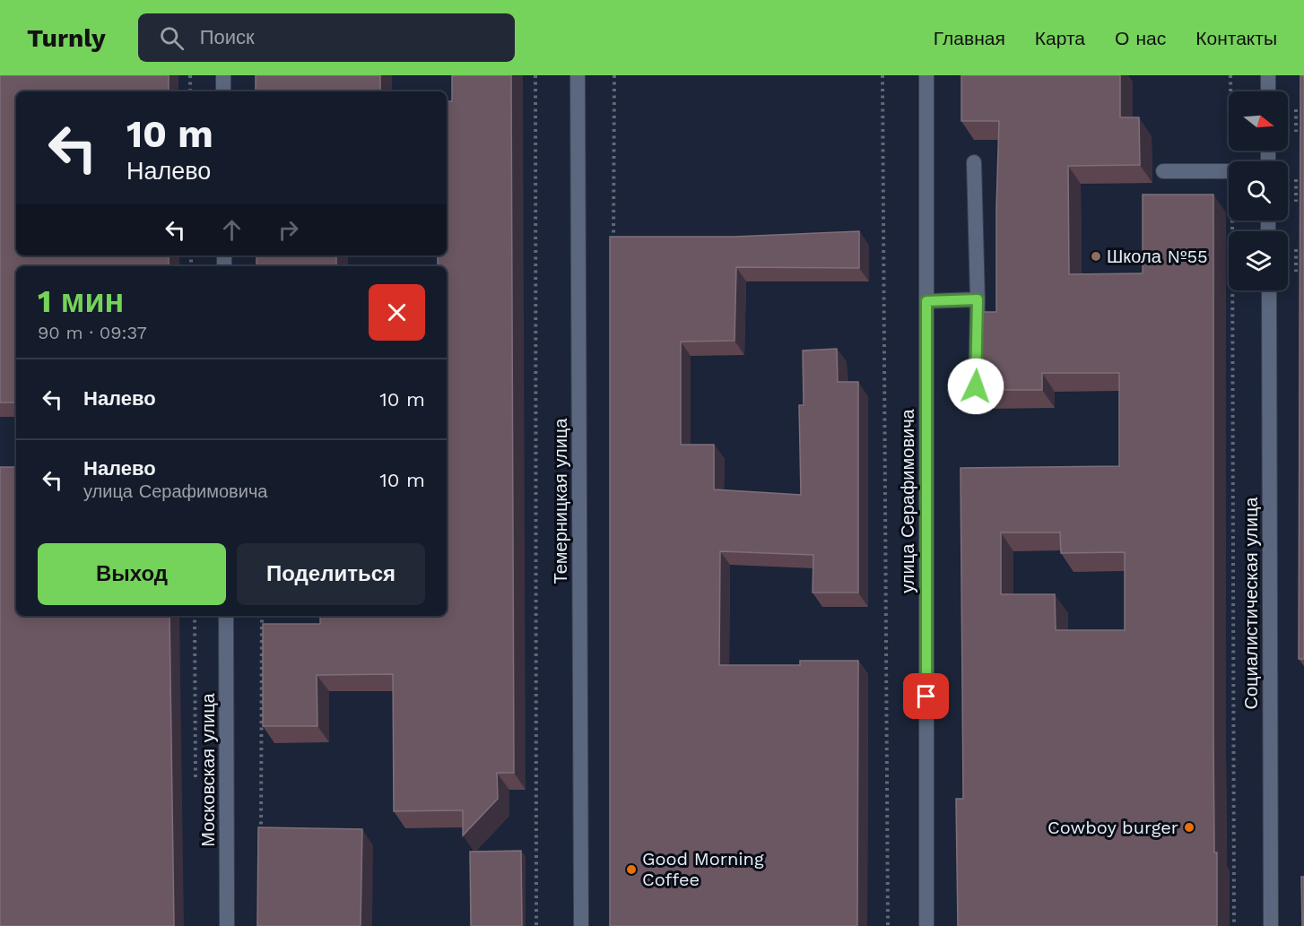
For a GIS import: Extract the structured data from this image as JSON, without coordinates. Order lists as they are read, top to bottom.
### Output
{
  "streets": {
    "street": [
      "Темерницкая улица",
      "улица Серафимовича",
      "Социалистическая улица",
      "Московская улица"
    ]
  },
  "places": ["Школа №55", "Cowboy burger", "Good Morning Coffee"],
  "north": "right",
  "page": {
    "header": "Turnly",
    "search": "Поиск",
    "nav": [
      "Главная",
      "Карта",
      "О нас",
      "Контакты"
    ],
    "turn": ["10 m", "Налево"],
    "heading": ["1 мин", "90 m · 09:37"],
    "list": [
      {
        "name": "Налево",
        "value": "10 m"
      },
      {
        "name": "Налево",
        "note": "улица Серафимовича",
        "value": "10 m"
      }
    ],
    "buttons": ["Выход", "Поделиться"]
  }
}
